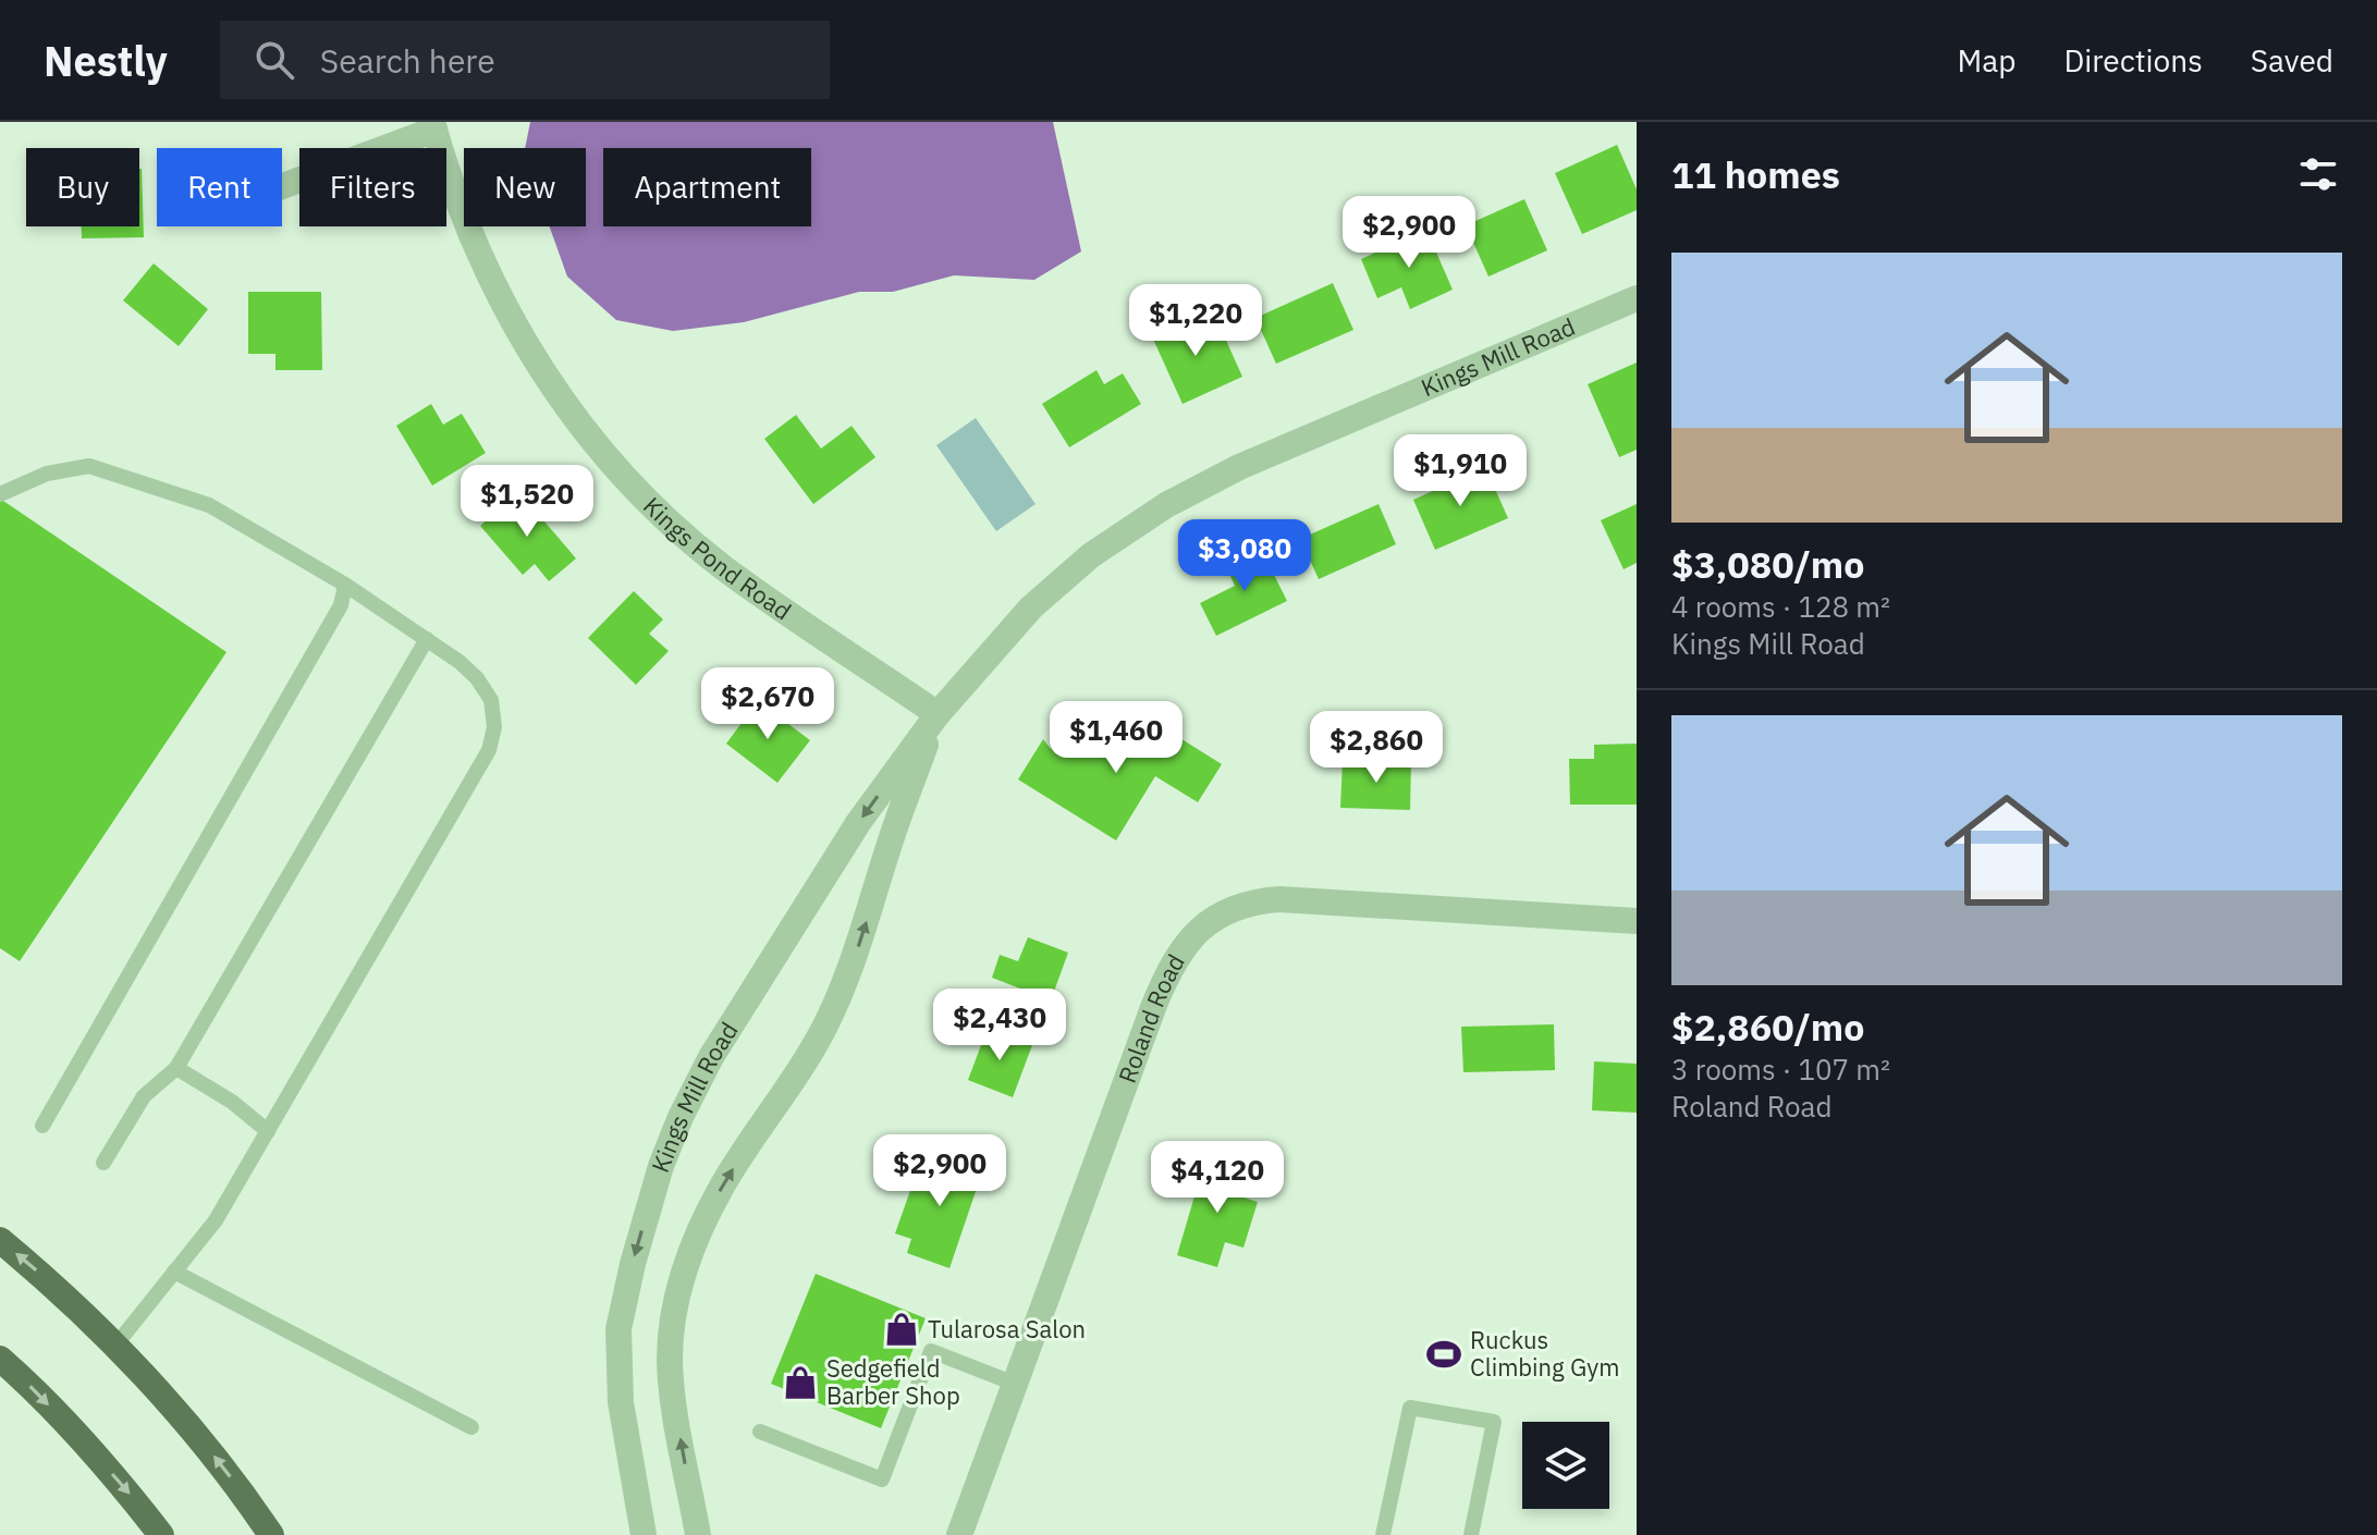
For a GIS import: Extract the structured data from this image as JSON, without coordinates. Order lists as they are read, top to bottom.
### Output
{
  "streets": {
    "street": ["Kings Mill Road", "Kings Pond Road", "Roland Road"]
  },
  "crossings": [
    ["Kings Mill Road", "Kings Pond Road"]
  ],
  "places": {
    "shop": ["Tularosa Salon", "Sedgefield Barber Shop"],
    "sports": ["Ruckus Climbing Gym"]
  },
  "page": {
    "header": "Nestly",
    "search": "Search here",
    "nav": ["Map", "Directions", "Saved"],
    "heading": "11 homes",
    "chip": [
      "Buy",
      "Rent",
      "Filters",
      "New",
      "Apartment"
    ],
    "price": [
      "$2,900",
      "$1,220",
      "$1,910",
      "$1,520",
      "$3,080",
      "$2,670",
      "$1,460",
      "$2,860",
      "$2,430",
      "$2,900",
      "$4,120"
    ],
    "list": [
      {
        "name": "$3,080/mo",
        "note": "4 rooms · 128 m² · Kings Mill Road"
      },
      {
        "name": "$2,860/mo",
        "note": "3 rooms · 107 m² · Roland Road"
      }
    ]
  }
}
